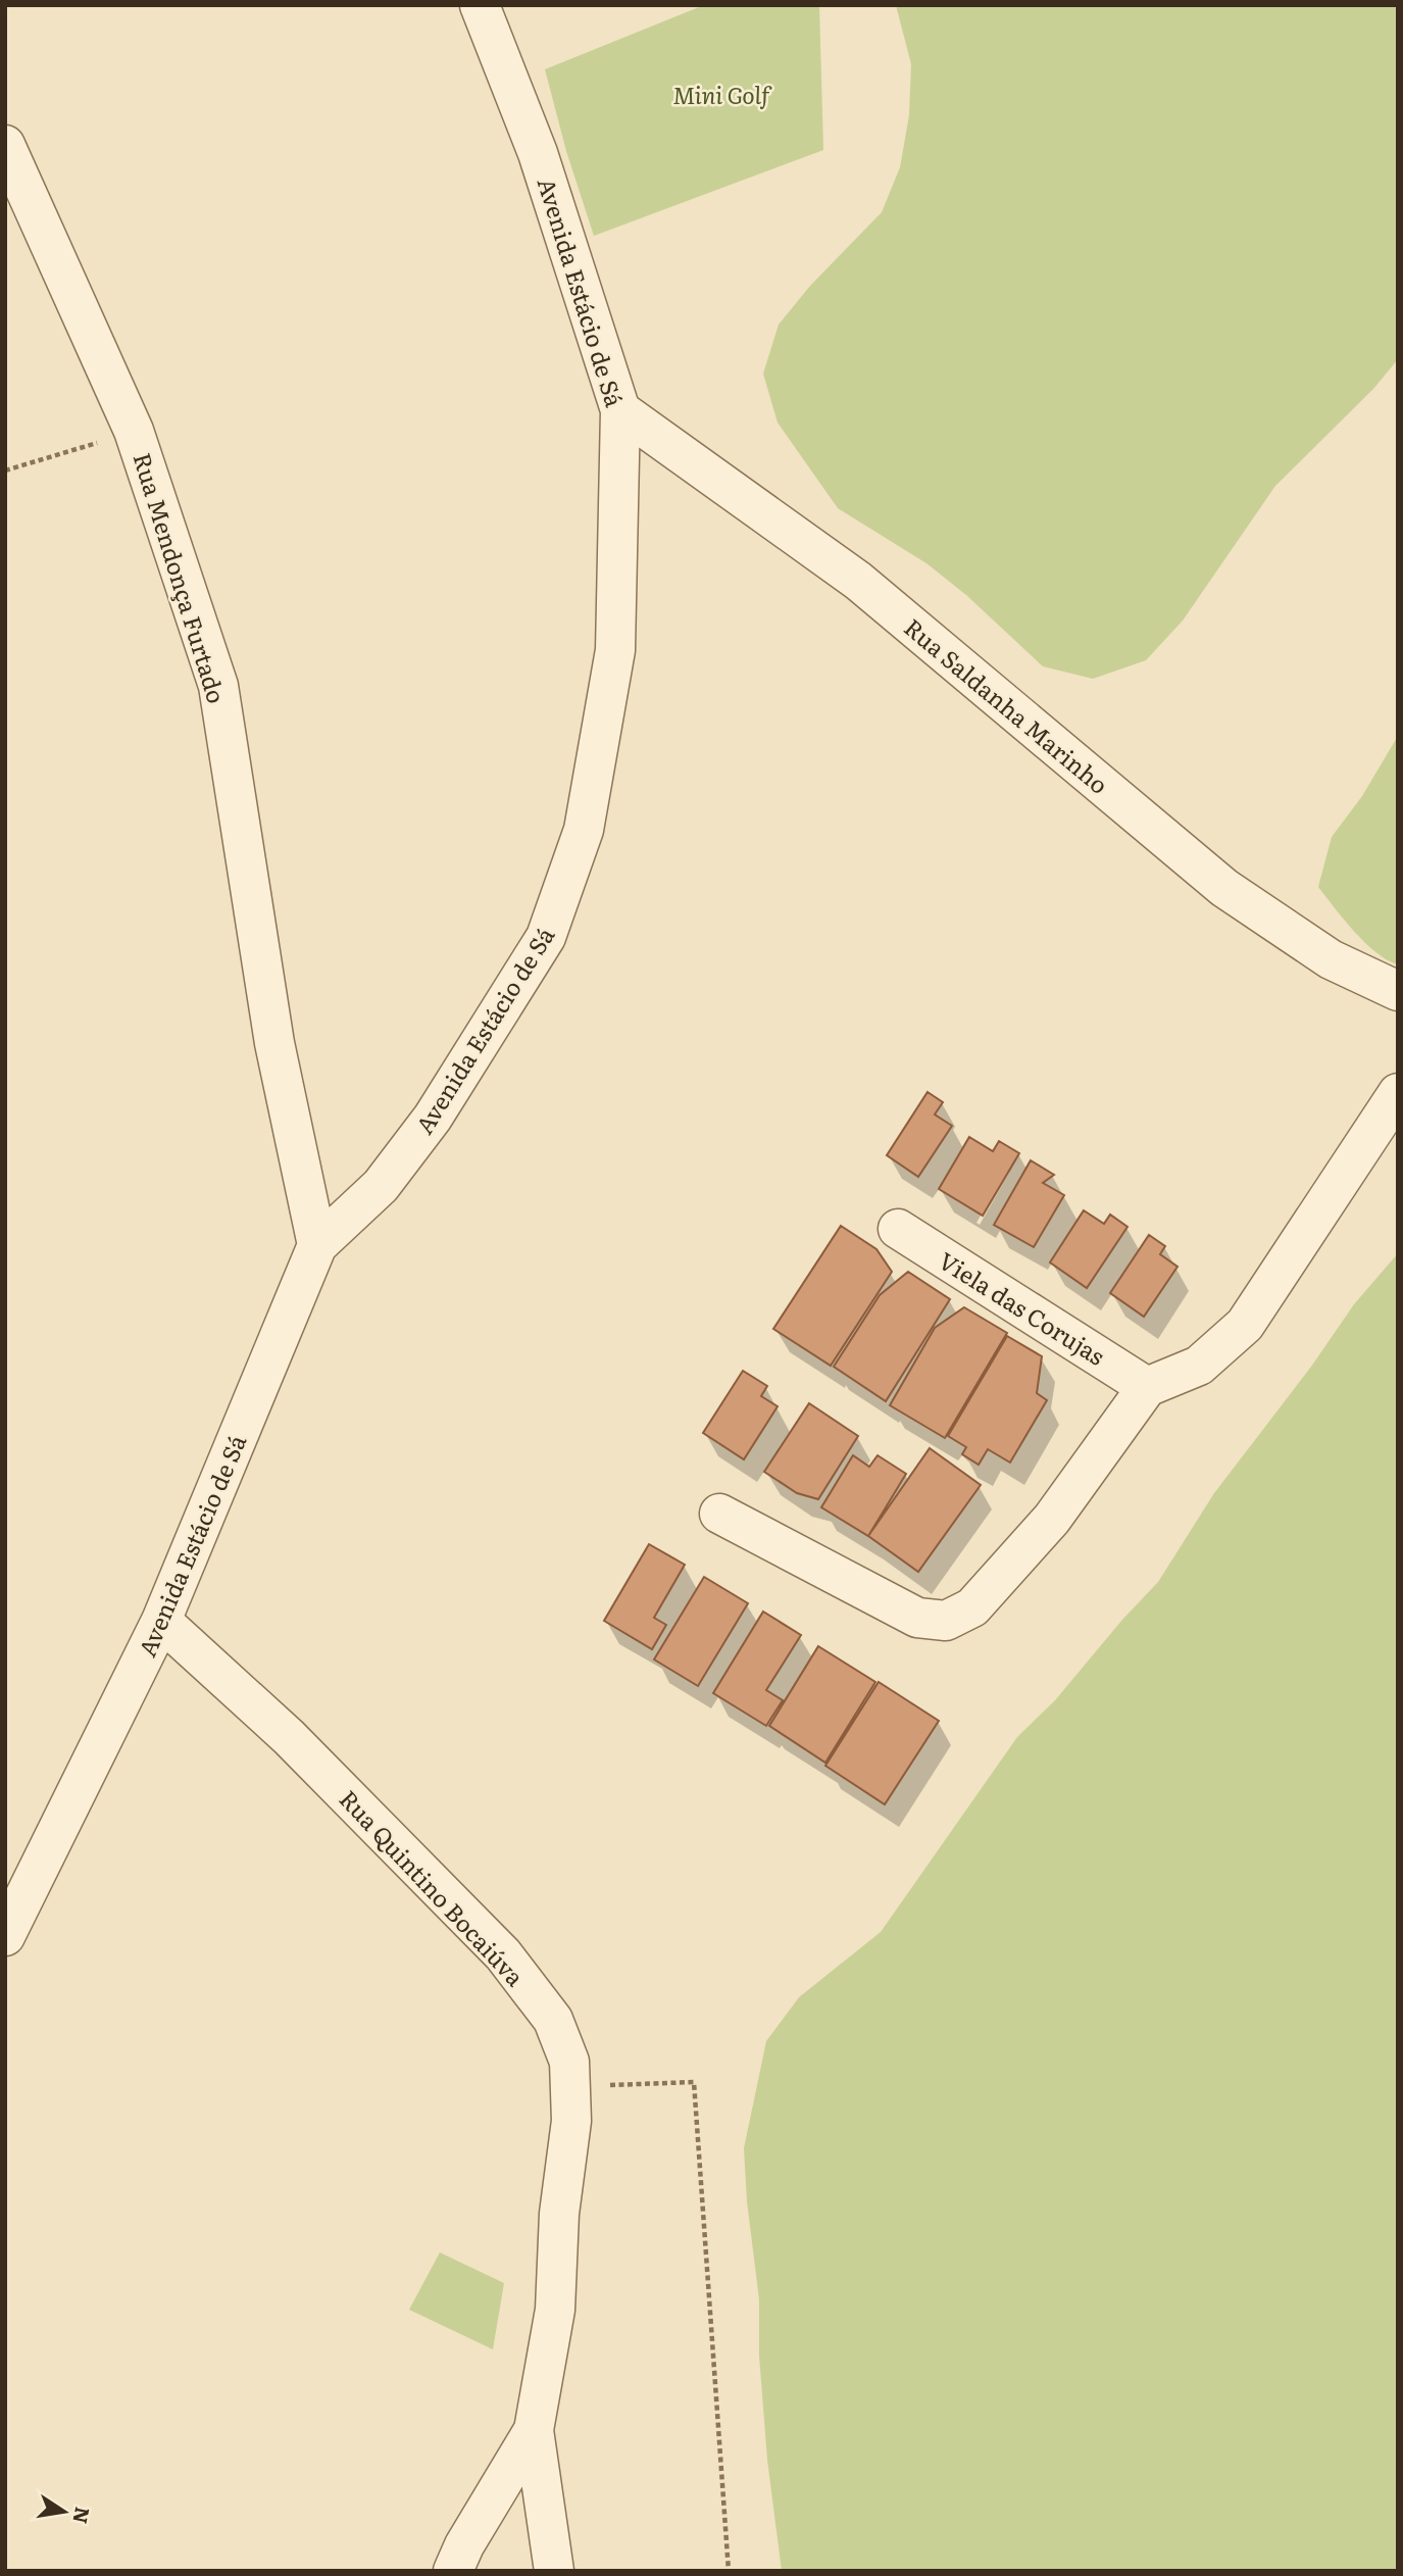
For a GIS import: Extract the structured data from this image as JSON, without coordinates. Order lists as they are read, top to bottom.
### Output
{
  "streets": {
    "street": [
      "Avenida Estácio de Sá",
      "Rua Mendonça Furtado",
      "Rua Saldanha Marinho",
      "Viela das Corujas",
      "Rua Quintino Bocaiúva"
    ]
  },
  "crossings": [
    ["Avenida Estácio de Sá", "Rua Mendonça Furtado"],
    ["Avenida Estácio de Sá", "Rua Saldanha Marinho"],
    ["Avenida Estácio de Sá", "Rua Quintino Bocaiúva"]
  ],
  "parks": ["Mini Golf"],
  "north": "right"
}
